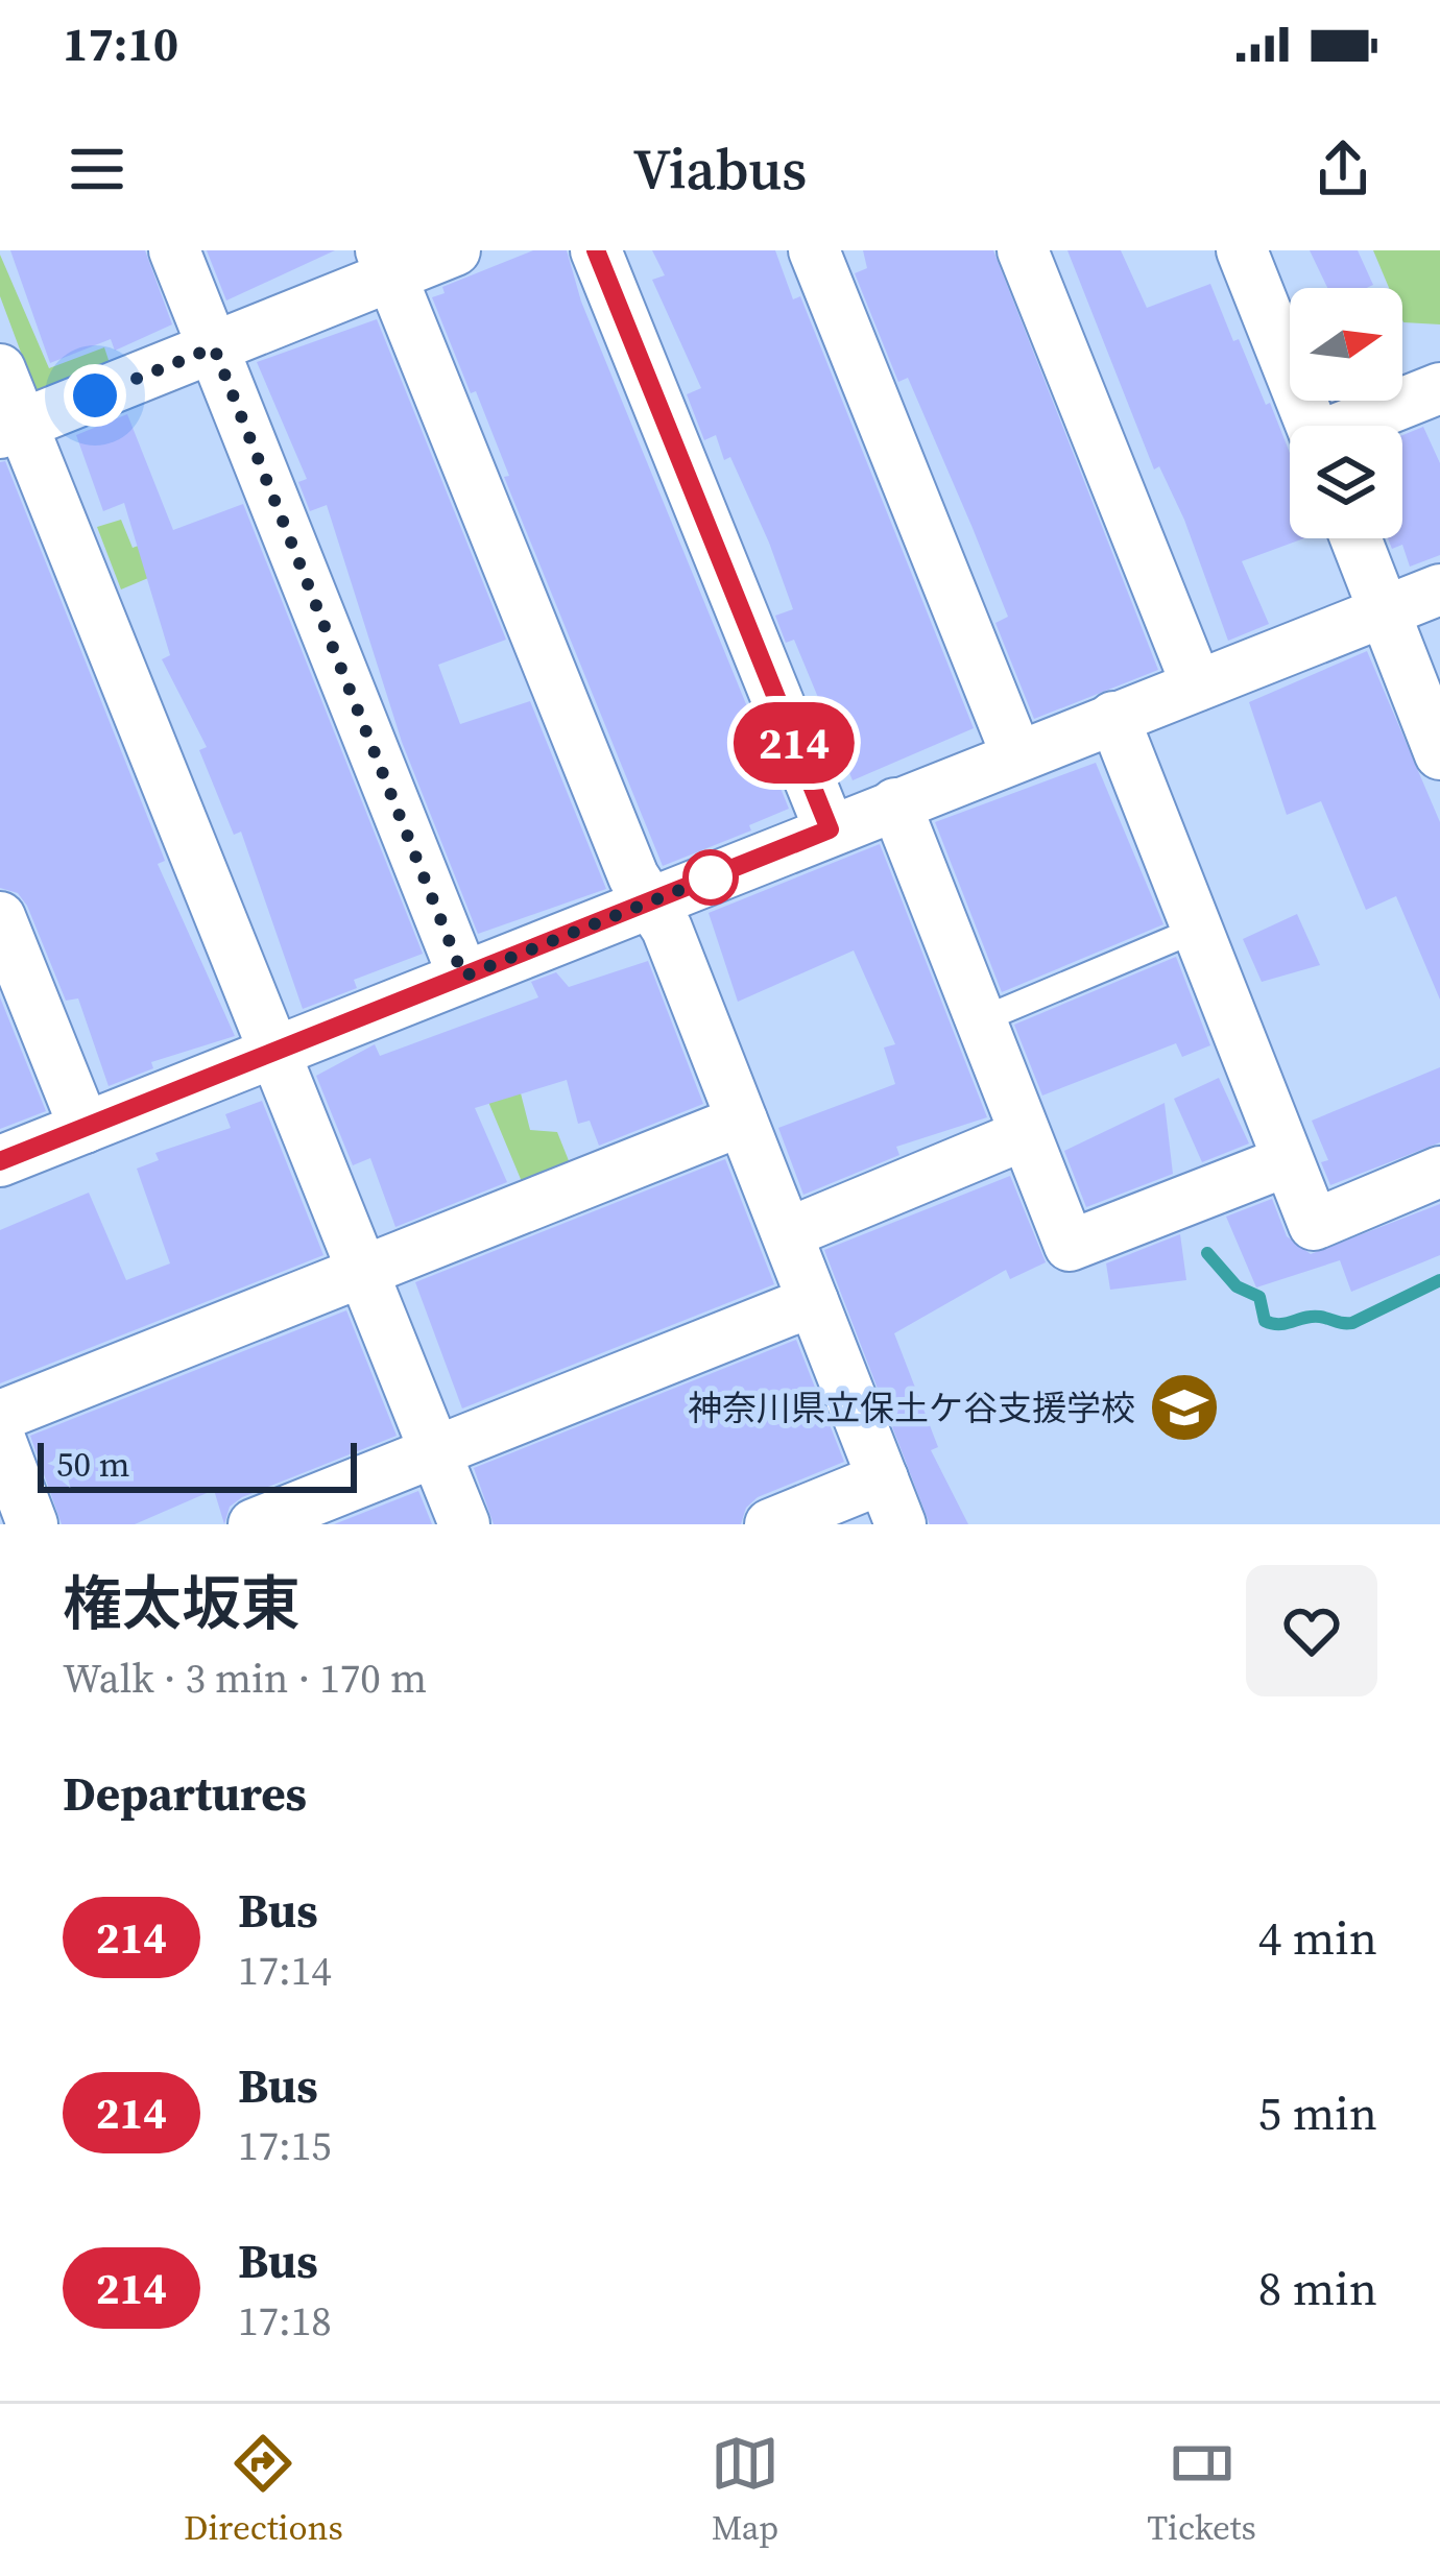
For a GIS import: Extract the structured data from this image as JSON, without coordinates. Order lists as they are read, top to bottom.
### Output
{
  "places": {
    "school or university": ["神奈川県立保土ケ谷支援学校"]
  },
  "lines": ["bus line 214"],
  "scale_bar": "50 m",
  "north": "right",
  "page": {
    "status": "17:10",
    "header": "Viabus",
    "on_map": "214",
    "scale": "50 m",
    "heading": [
      ["権太坂東", "Walk · 3 min · 170 m"],
      "Departures"
    ],
    "list": [
      {
        "mark": "214",
        "name": "Bus",
        "note": "17:14",
        "value": "4 min"
      },
      {
        "mark": "214",
        "name": "Bus",
        "note": "17:15",
        "value": "5 min"
      },
      {
        "mark": "214",
        "name": "Bus",
        "note": "17:18",
        "value": "8 min"
      }
    ],
    "tabs": ["Directions", "Map", "Tickets"]
  }
}
